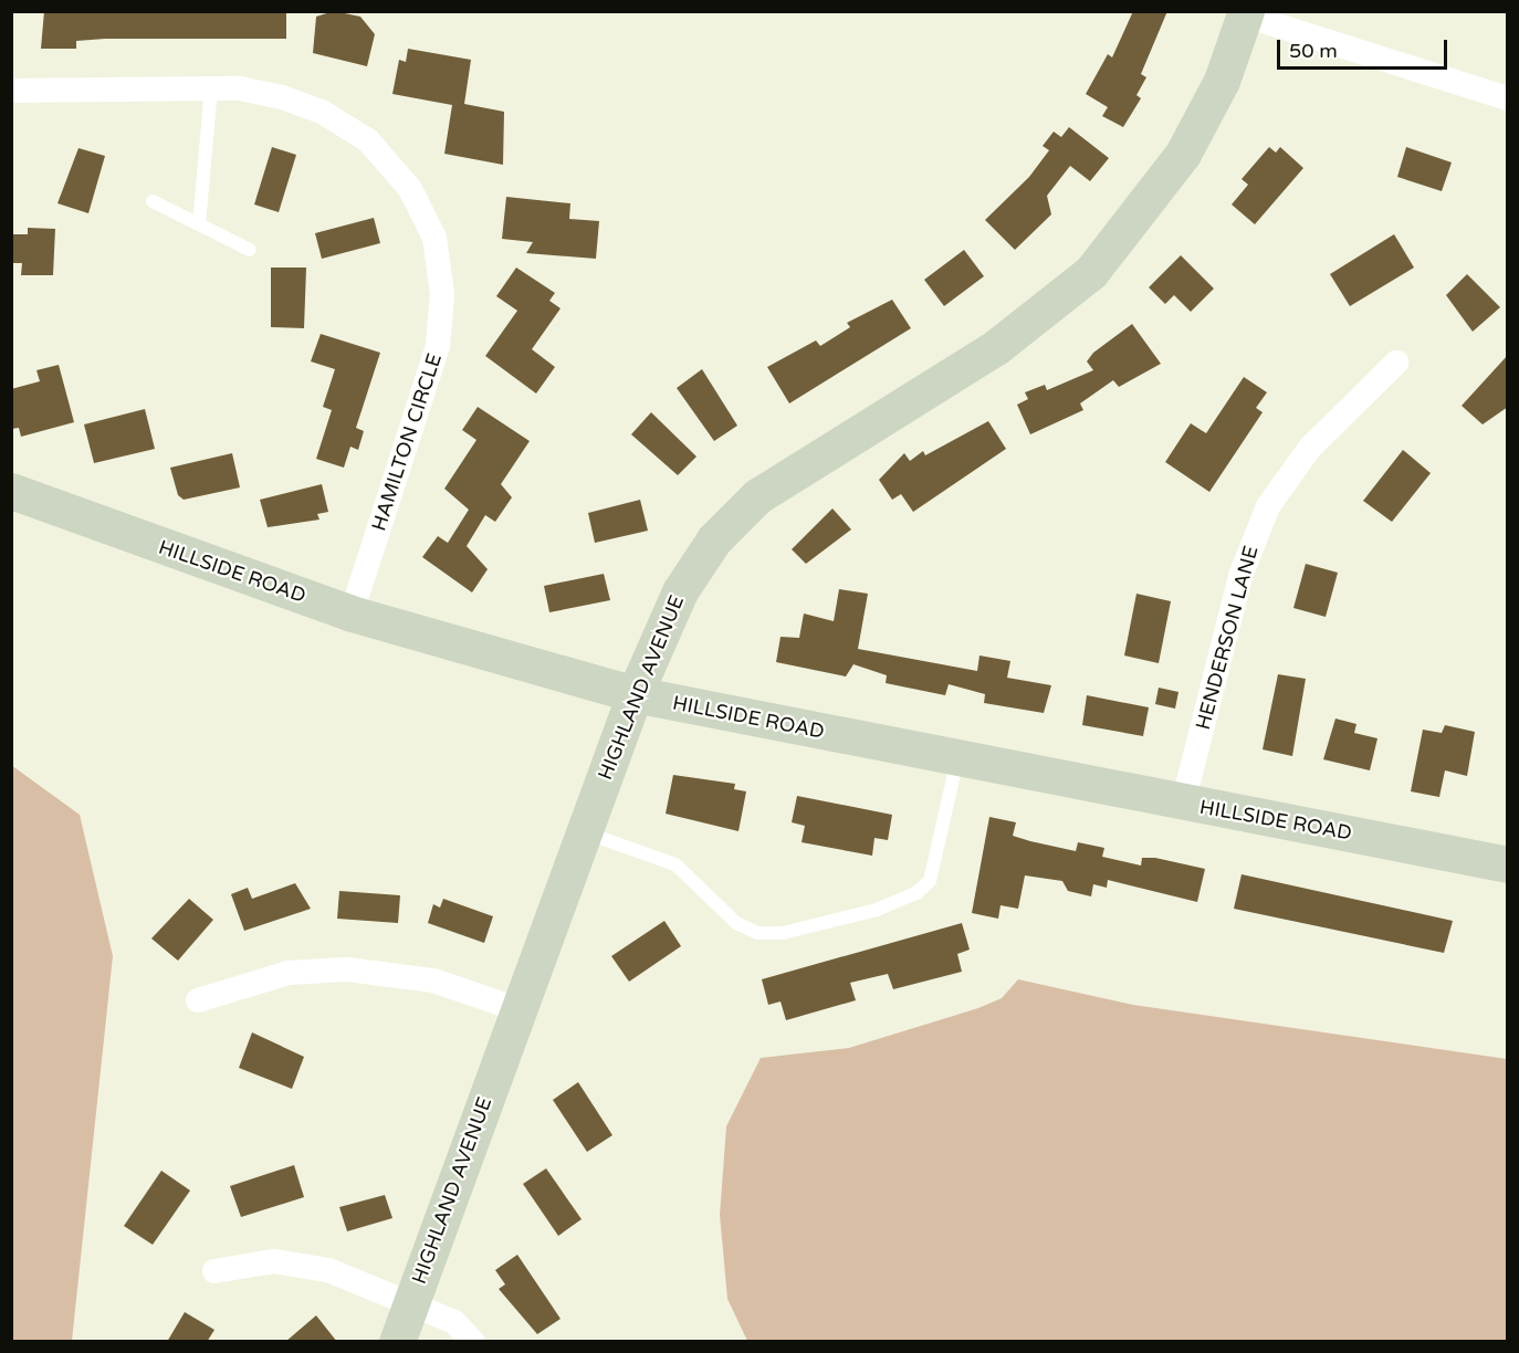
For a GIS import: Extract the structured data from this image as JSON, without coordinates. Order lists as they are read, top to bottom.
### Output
{
  "streets": {
    "street": [
      "HAMILTON CIRCLE",
      "HILLSIDE ROAD",
      "HENDERSON LANE",
      "HIGHLAND AVENUE"
    ]
  },
  "crossings": [
    ["HAMILTON CIRCLE", "HILLSIDE ROAD"],
    ["HILLSIDE ROAD", "HENDERSON LANE"],
    ["HILLSIDE ROAD", "HIGHLAND AVENUE"]
  ],
  "scale_bar": "50 m"
}
